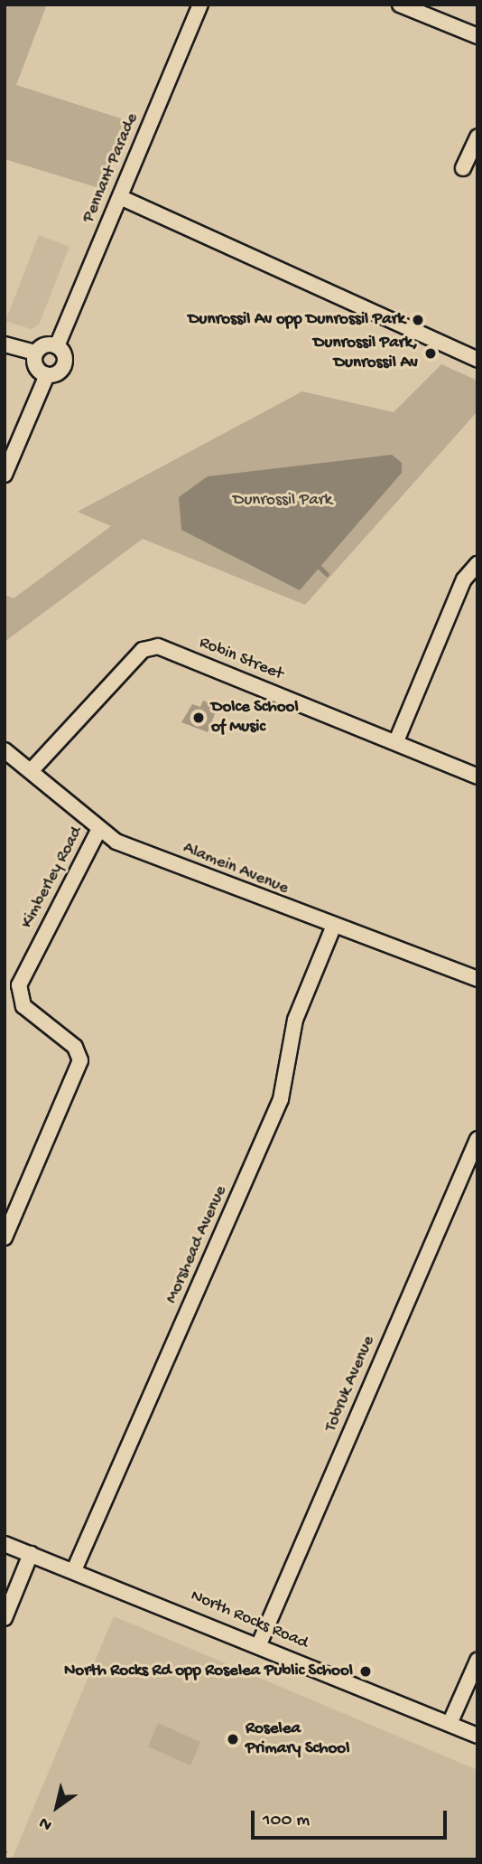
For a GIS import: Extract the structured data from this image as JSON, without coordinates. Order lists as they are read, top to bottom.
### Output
{
  "streets": {
    "street": [
      "Pennant Parade",
      "Robin Street",
      "Alamein Avenue",
      "Kimberley Road",
      "Morshead Avenue",
      "Tobruk Avenue",
      "North Rocks Road"
    ]
  },
  "crossings": [
    ["Robin Street", "Alamein Avenue"],
    ["Alamein Avenue", "Kimberley Road"],
    ["Alamein Avenue", "Morshead Avenue"],
    ["Morshead Avenue", "North Rocks Road"],
    ["Tobruk Avenue", "North Rocks Road"]
  ],
  "parks": ["Dunrossil Park"],
  "places": [
    "Dunrossil Av opp Dunrossil Park",
    "Dunrossil Park, Dunrossil Av",
    "Dolce School of Music",
    "North Rocks Rd opp Roselea Public School",
    "Roselea Primary School"
  ],
  "scale_bar": "100 m",
  "north": "bottom left"
}
